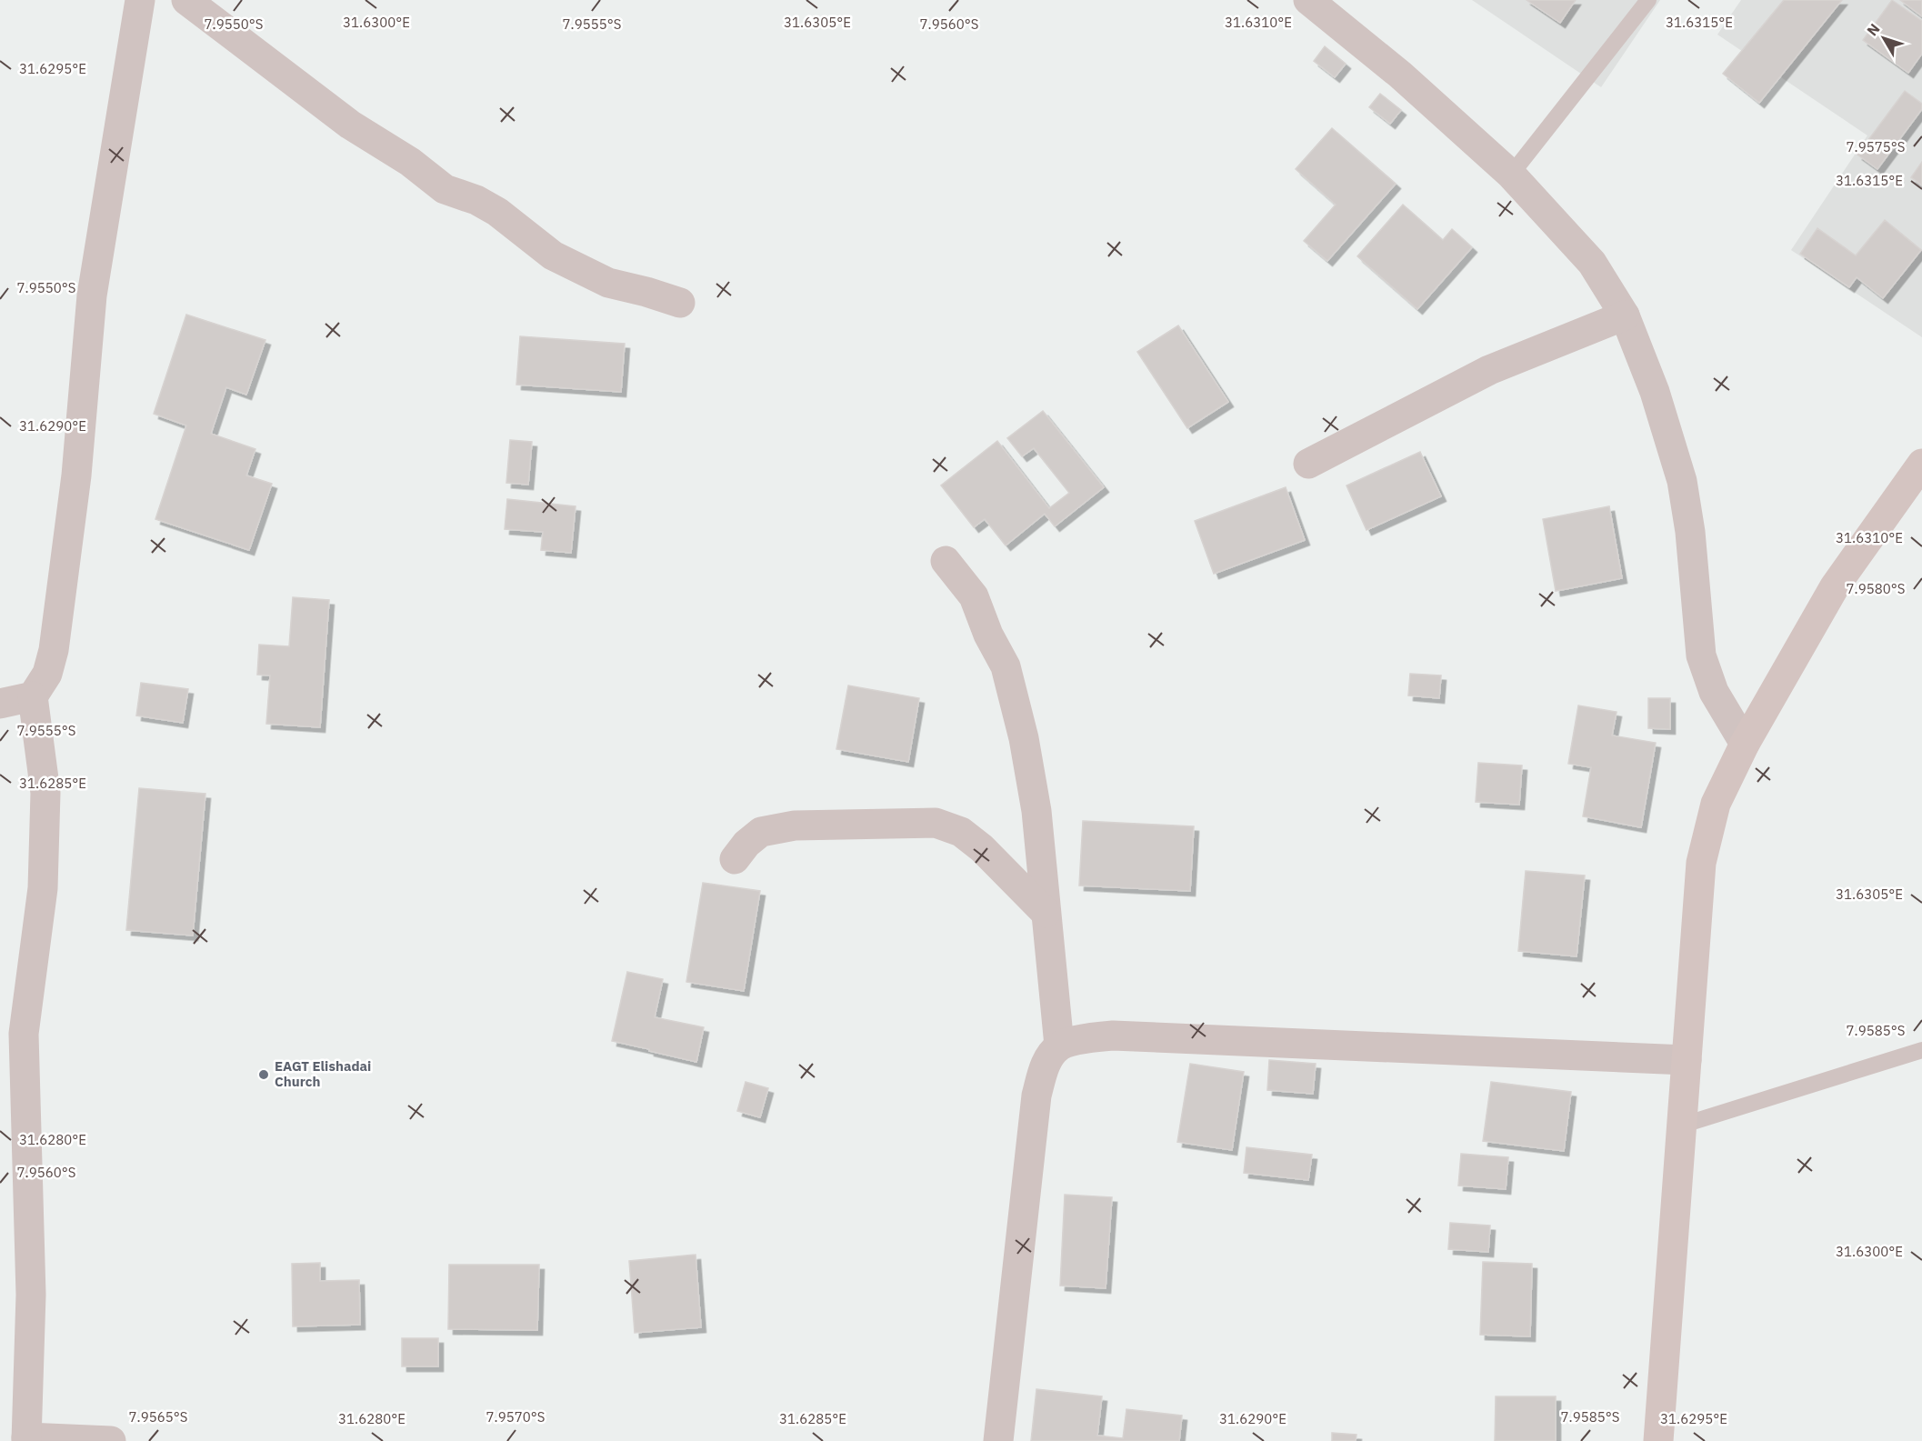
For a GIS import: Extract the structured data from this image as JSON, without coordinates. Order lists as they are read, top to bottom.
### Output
{
  "places": ["EAGT Elishadai Church"],
  "north": "top left",
  "coordinates": [
    "31.6300°E",
    "31.6305°E",
    "31.6310°E",
    "31.6315°E",
    "7.9550°S",
    "7.9555°S",
    "7.9560°S",
    "31.6295°E",
    "7.9575°S",
    "31.6290°E",
    "7.9580°S",
    "31.6285°E",
    "7.9585°S",
    "31.6280°E",
    "7.9565°S",
    "7.9570°S"
  ]
}
